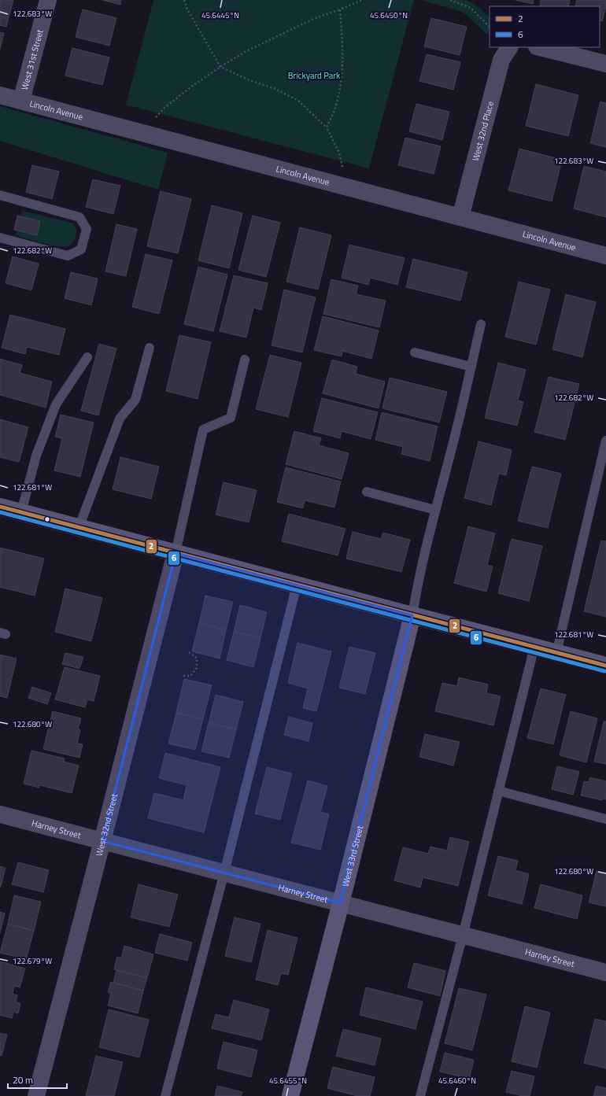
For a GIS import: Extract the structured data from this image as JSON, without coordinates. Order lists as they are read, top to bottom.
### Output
{
  "streets": {
    "street": [
      "West 31st Street",
      "Lincoln Avenue",
      "West 32nd Place",
      "West 32nd Street",
      "Harney Street",
      "West 33rd Street"
    ]
  },
  "crossings": [
    ["West 31st Street", "Lincoln Avenue"],
    ["Lincoln Avenue", "West 32nd Place"],
    ["West 32nd Street", "Harney Street"],
    ["Harney Street", "West 33rd Street"]
  ],
  "parks": ["Brickyard Park"],
  "lines": ["transit line 2", "transit line 6"],
  "legend": ["2", "6"],
  "scale_bar": "20 m",
  "coordinates": [
    "122.683°W",
    "45.6450°N",
    "45.6445°N",
    "122.682°W",
    "122.681°W",
    "122.680°W",
    "122.679°W",
    "45.6455°N",
    "45.6460°N"
  ]
}
